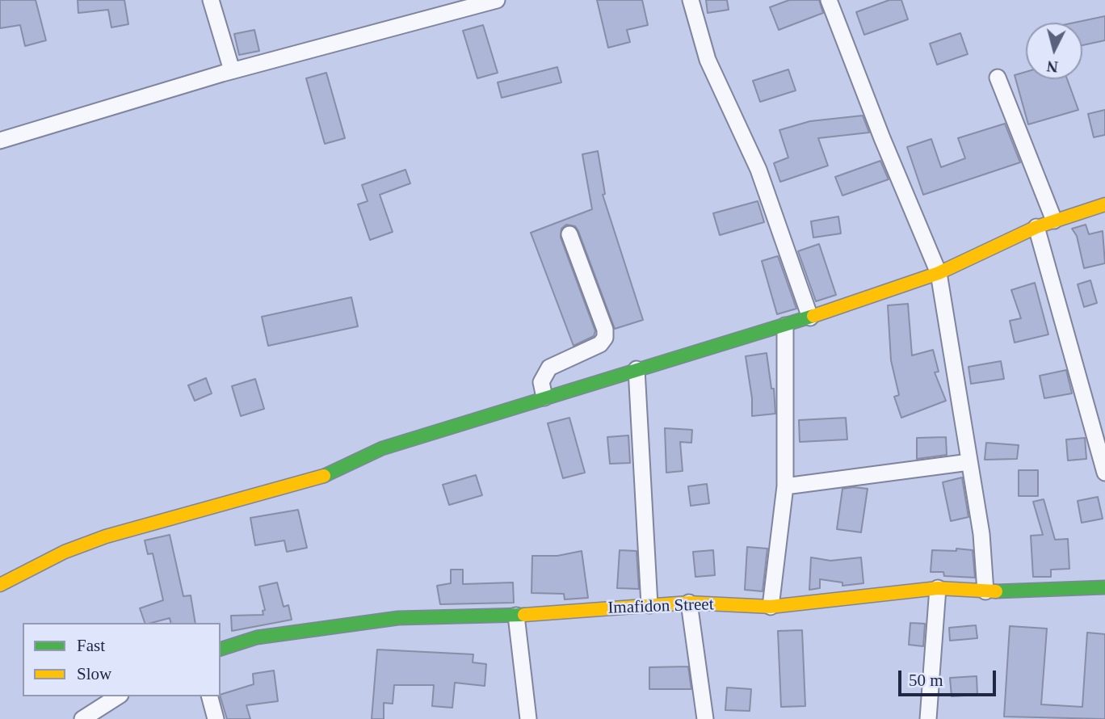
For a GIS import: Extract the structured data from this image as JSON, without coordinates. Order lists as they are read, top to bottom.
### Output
{
  "streets": {
    "street": ["Imafidon Street"]
  },
  "legend": ["Fast", "Slow"],
  "scale_bar": "50 m",
  "north": "bottom"
}
